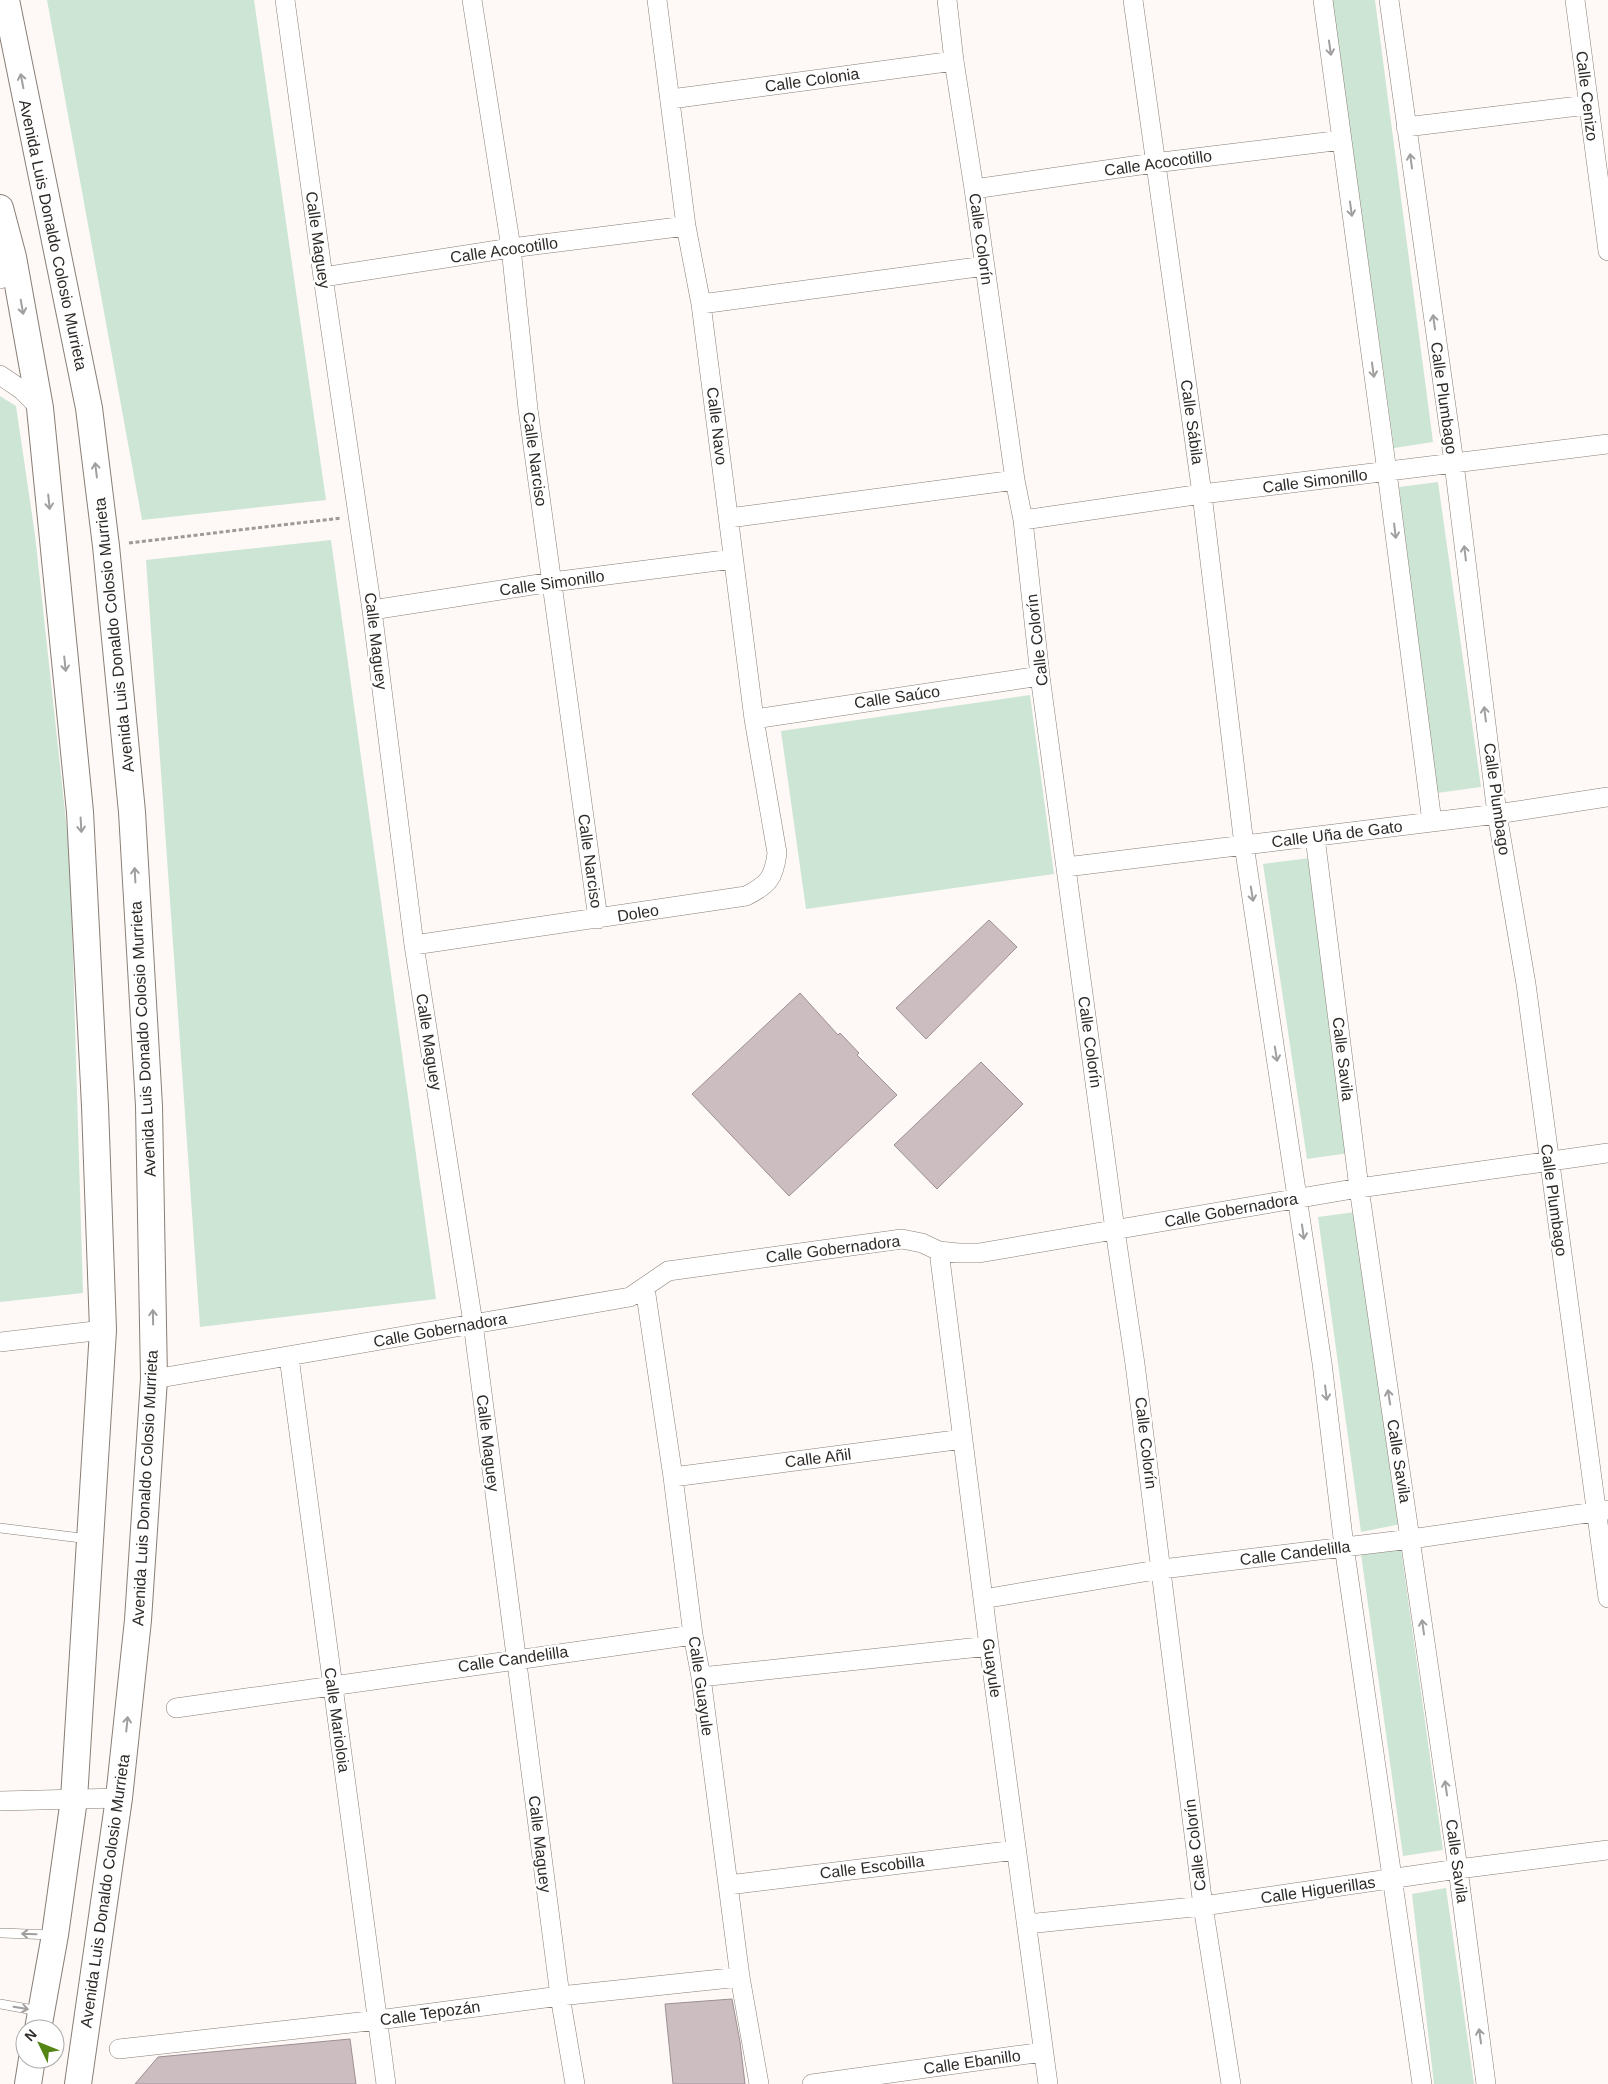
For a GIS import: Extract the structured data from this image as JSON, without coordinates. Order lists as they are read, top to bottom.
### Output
{
  "streets": {
    "main road": ["Avenida Luis Donaldo Colosio Murrieta"],
    "street": [
      "Calle Colonia",
      "Calle Cenizo",
      "Calle Acocotillo",
      "Calle Colorín",
      "Calle Maguey",
      "Calle Plumbago",
      "Calle Sábila",
      "Calle Navo",
      "Calle Narciso",
      "Calle Simonillo",
      "Calle Saúco",
      "Calle Uña de Gato",
      "Doleo",
      "Calle Savila",
      "Calle Gobernadora",
      "Calle Añil",
      "Calle Candelilla",
      "Guayule",
      "Calle Guayule",
      "Calle Marioloia",
      "Calle Escobilla",
      "Calle Higuerillas",
      "Calle Tepozán",
      "Calle Ebanillo"
    ]
  },
  "crossings": [
    ["Calle Colonia", "Calle Colorín"],
    ["Calle Colonia", "Calle Navo"],
    ["Calle Acocotillo", "Calle Colorín"],
    ["Calle Acocotillo", "Calle Maguey"],
    ["Calle Acocotillo", "Calle Sábila"],
    ["Calle Acocotillo", "Calle Navo"],
    ["Calle Acocotillo", "Calle Narciso"],
    ["Avenida Luis Donaldo Colosio Murrieta", "Calle Gobernadora"],
    ["Calle Colorín", "Calle Simonillo"],
    ["Calle Colorín", "Calle Saúco"],
    ["Calle Colorín", "Calle Uña de Gato"],
    ["Calle Colorín", "Calle Gobernadora"],
    ["Calle Colorín", "Calle Candelilla"],
    ["Calle Colorín", "Calle Higuerillas"],
    ["Calle Maguey", "Calle Simonillo"],
    ["Calle Maguey", "Doleo"],
    ["Calle Maguey", "Calle Gobernadora"],
    ["Calle Maguey", "Calle Candelilla"],
    ["Calle Maguey", "Calle Tepozán"],
    ["Calle Plumbago", "Calle Simonillo"],
    ["Calle Plumbago", "Calle Uña de Gato"],
    ["Calle Plumbago", "Calle Gobernadora"],
    ["Calle Plumbago", "Calle Candelilla"],
    ["Calle Sábila", "Calle Simonillo"],
    ["Calle Sábila", "Calle Uña de Gato"],
    ["Calle Navo", "Calle Simonillo"],
    ["Calle Navo", "Calle Saúco"],
    ["Calle Navo", "Doleo"],
    ["Calle Narciso", "Calle Simonillo"],
    ["Calle Narciso", "Doleo"],
    ["Calle Uña de Gato", "Calle Savila"],
    ["Calle Savila", "Calle Gobernadora"],
    ["Calle Savila", "Calle Candelilla"],
    ["Calle Savila", "Calle Higuerillas"],
    ["Calle Gobernadora", "Guayule"],
    ["Calle Gobernadora", "Calle Guayule"],
    ["Calle Gobernadora", "Calle Marioloia"],
    ["Calle Añil", "Guayule"],
    ["Calle Añil", "Calle Guayule"],
    ["Calle Candelilla", "Guayule"],
    ["Calle Candelilla", "Calle Guayule"],
    ["Calle Candelilla", "Calle Marioloia"],
    ["Guayule", "Calle Escobilla"],
    ["Guayule", "Calle Higuerillas"],
    ["Guayule", "Calle Ebanillo"],
    ["Calle Guayule", "Calle Escobilla"],
    ["Calle Guayule", "Calle Tepozán"],
    ["Calle Marioloia", "Calle Tepozán"]
  ],
  "north": "top left"
}
